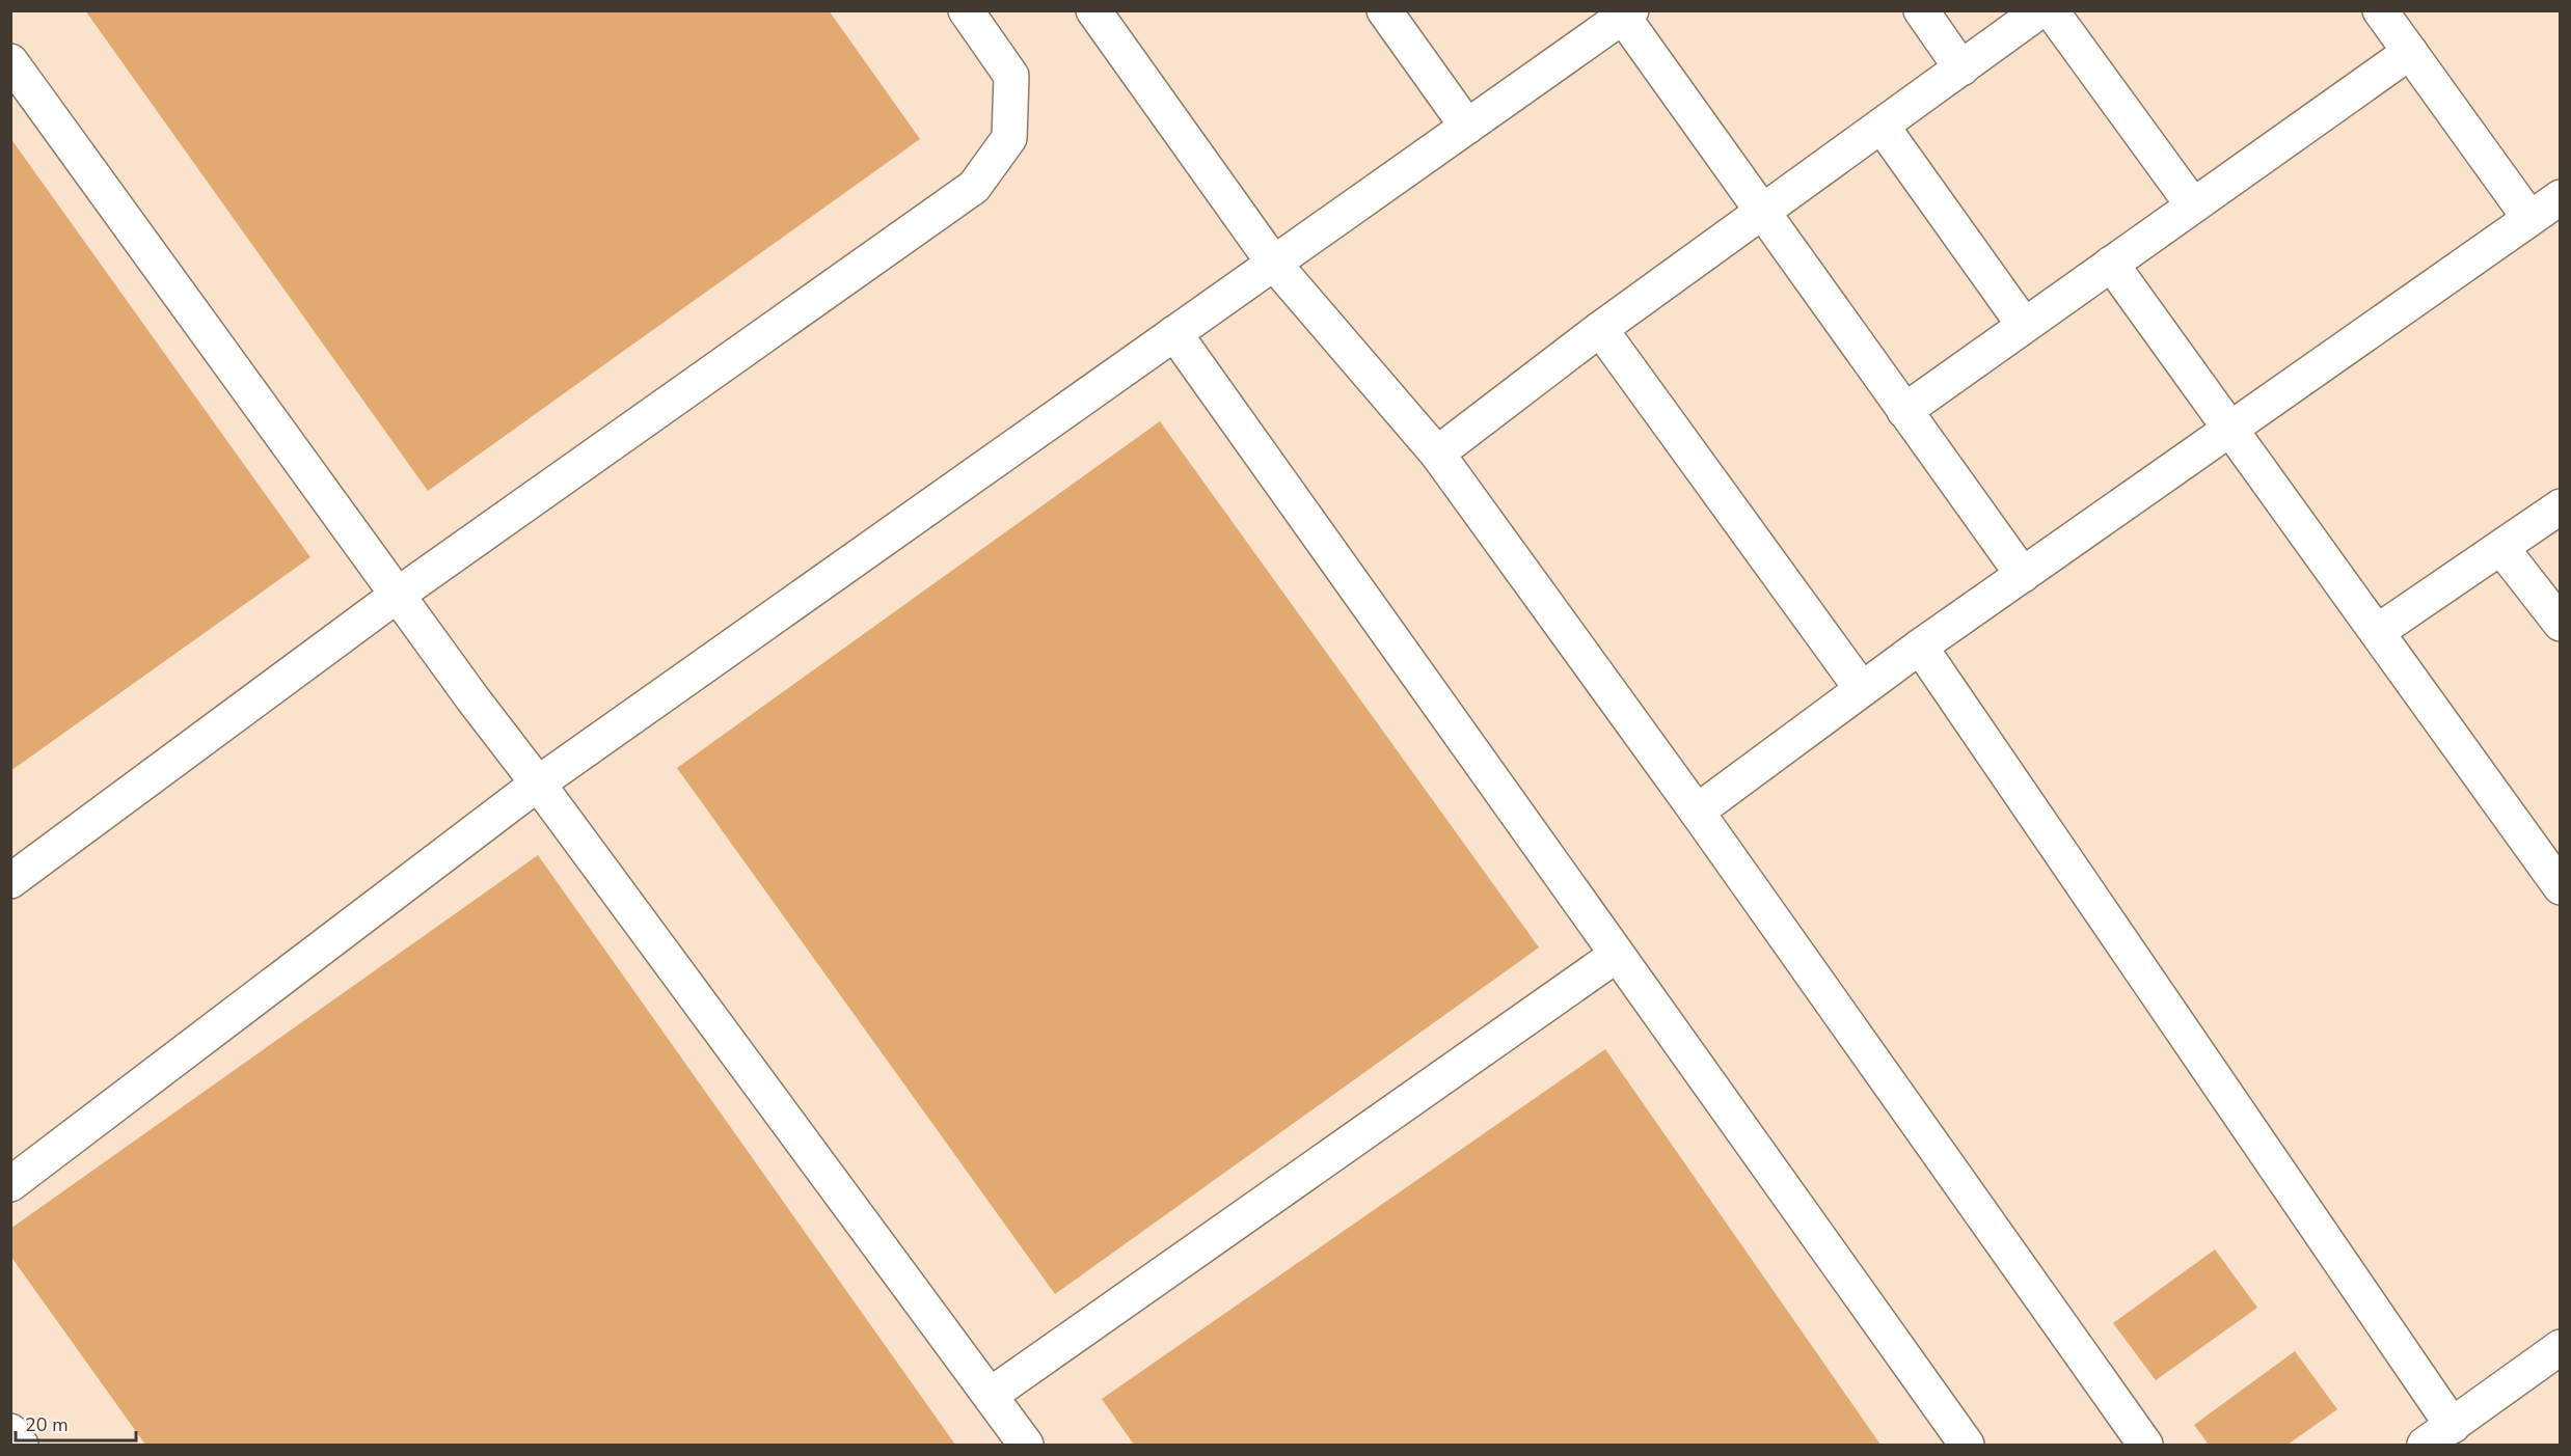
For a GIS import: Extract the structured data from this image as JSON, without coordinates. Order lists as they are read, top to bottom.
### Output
{
  "scale_bar": "20 m"
}
